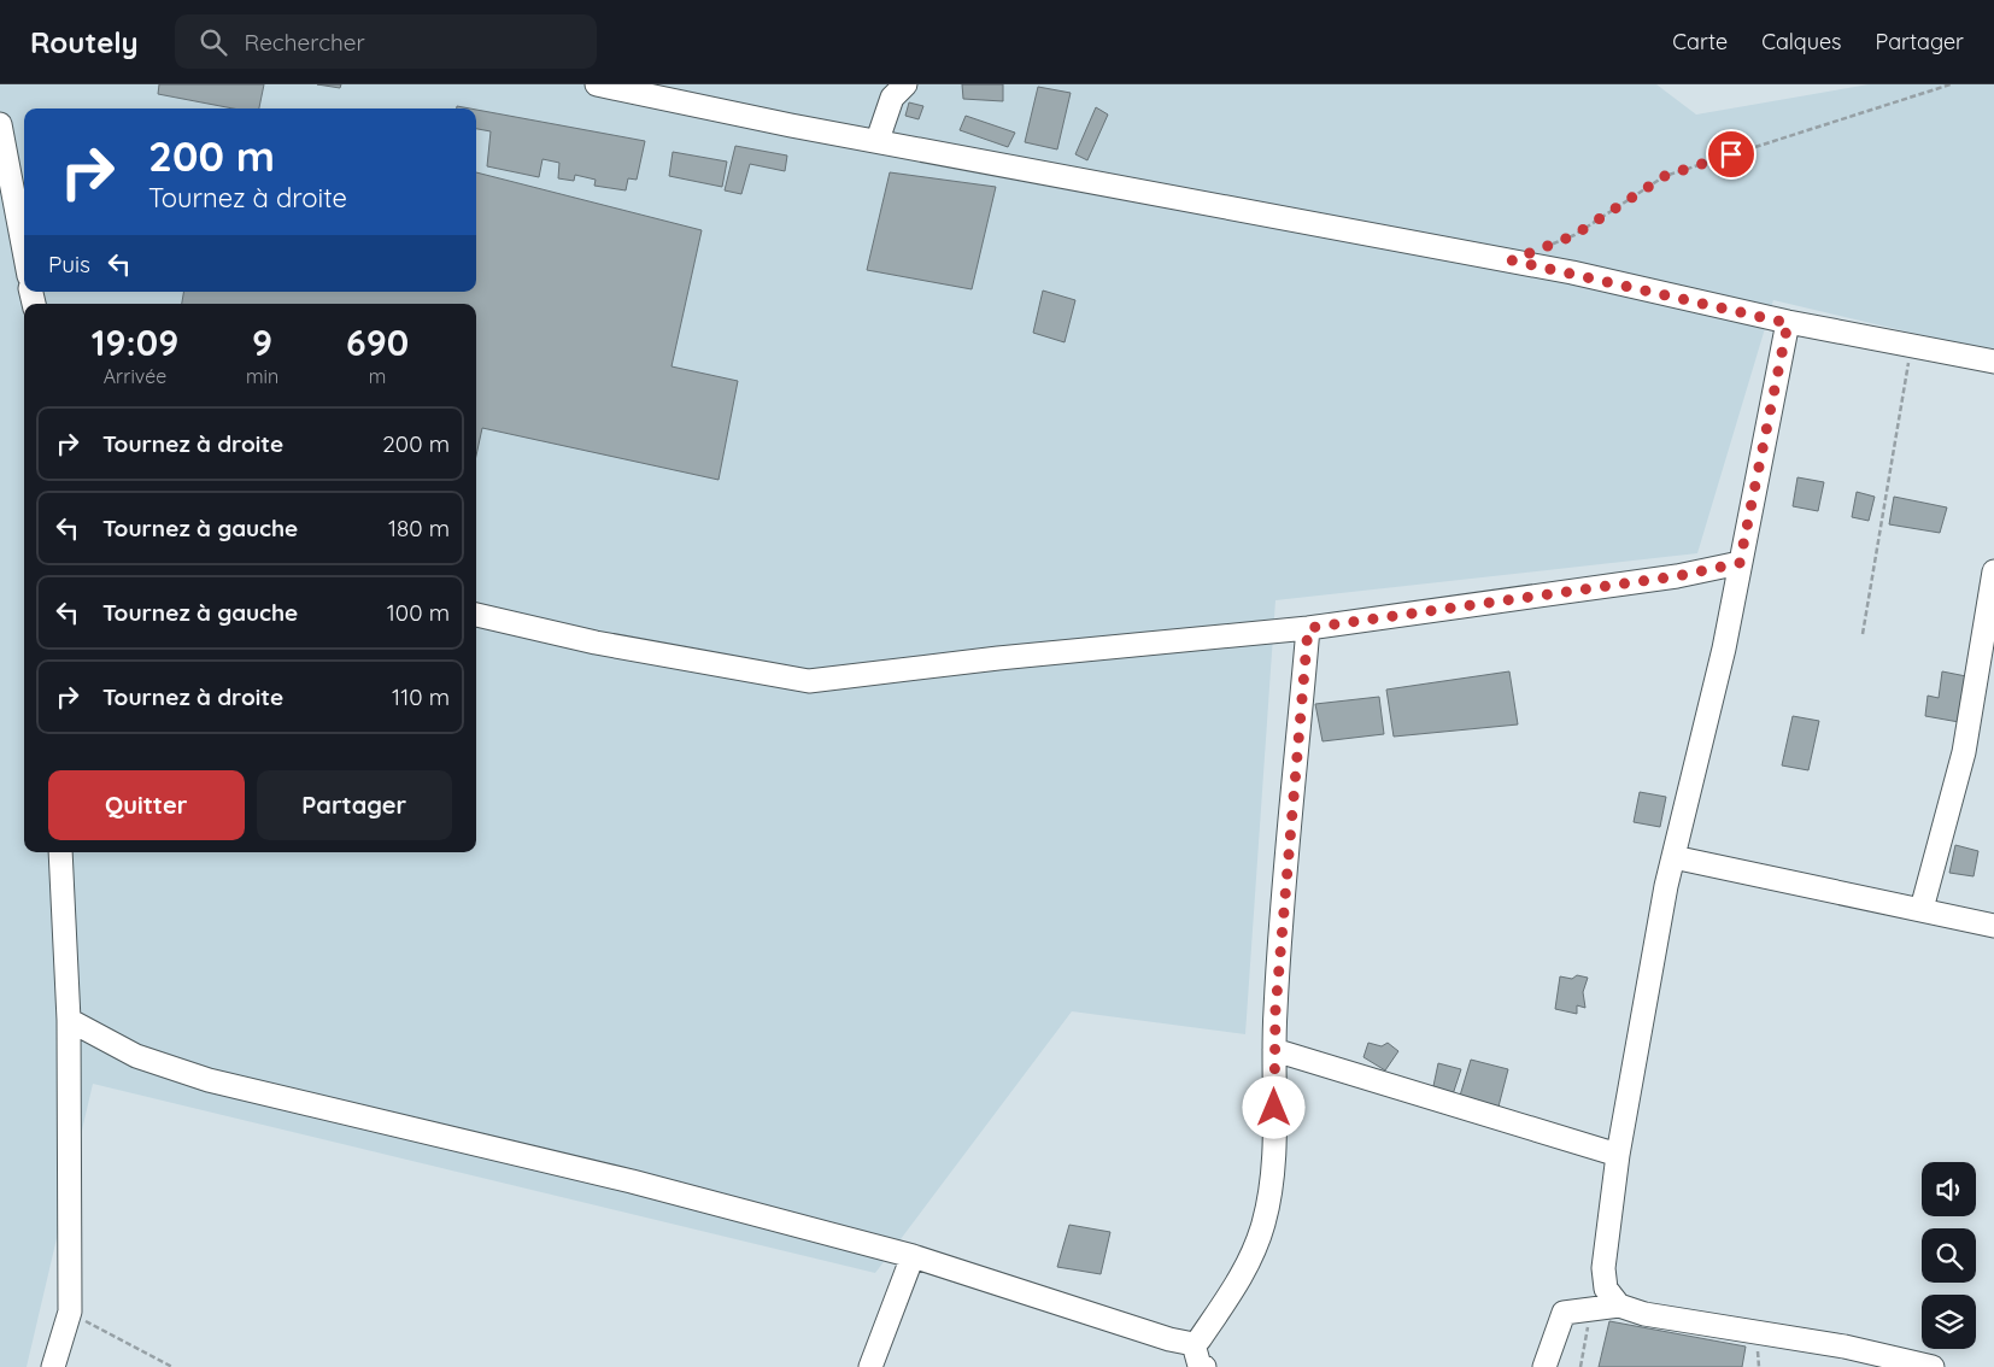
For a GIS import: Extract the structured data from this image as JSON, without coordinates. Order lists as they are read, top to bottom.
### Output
{
  "page": {
    "header": "Routely",
    "search": "Rechercher",
    "nav": ["Carte", "Calques", "Partager"],
    "turn": ["200 m", "Tournez à droite"],
    "then": "Puis",
    "eta": [
      "19:09",
      "Arrivée",
      "9",
      "min",
      "690",
      "m"
    ],
    "list": [
      {
        "name": "Tournez à droite",
        "value": "200 m"
      },
      {
        "name": "Tournez à gauche",
        "value": "180 m"
      },
      {
        "name": "Tournez à gauche",
        "value": "100 m"
      },
      {
        "name": "Tournez à droite",
        "value": "110 m"
      }
    ],
    "buttons": ["Quitter", "Partager"]
  }
}
